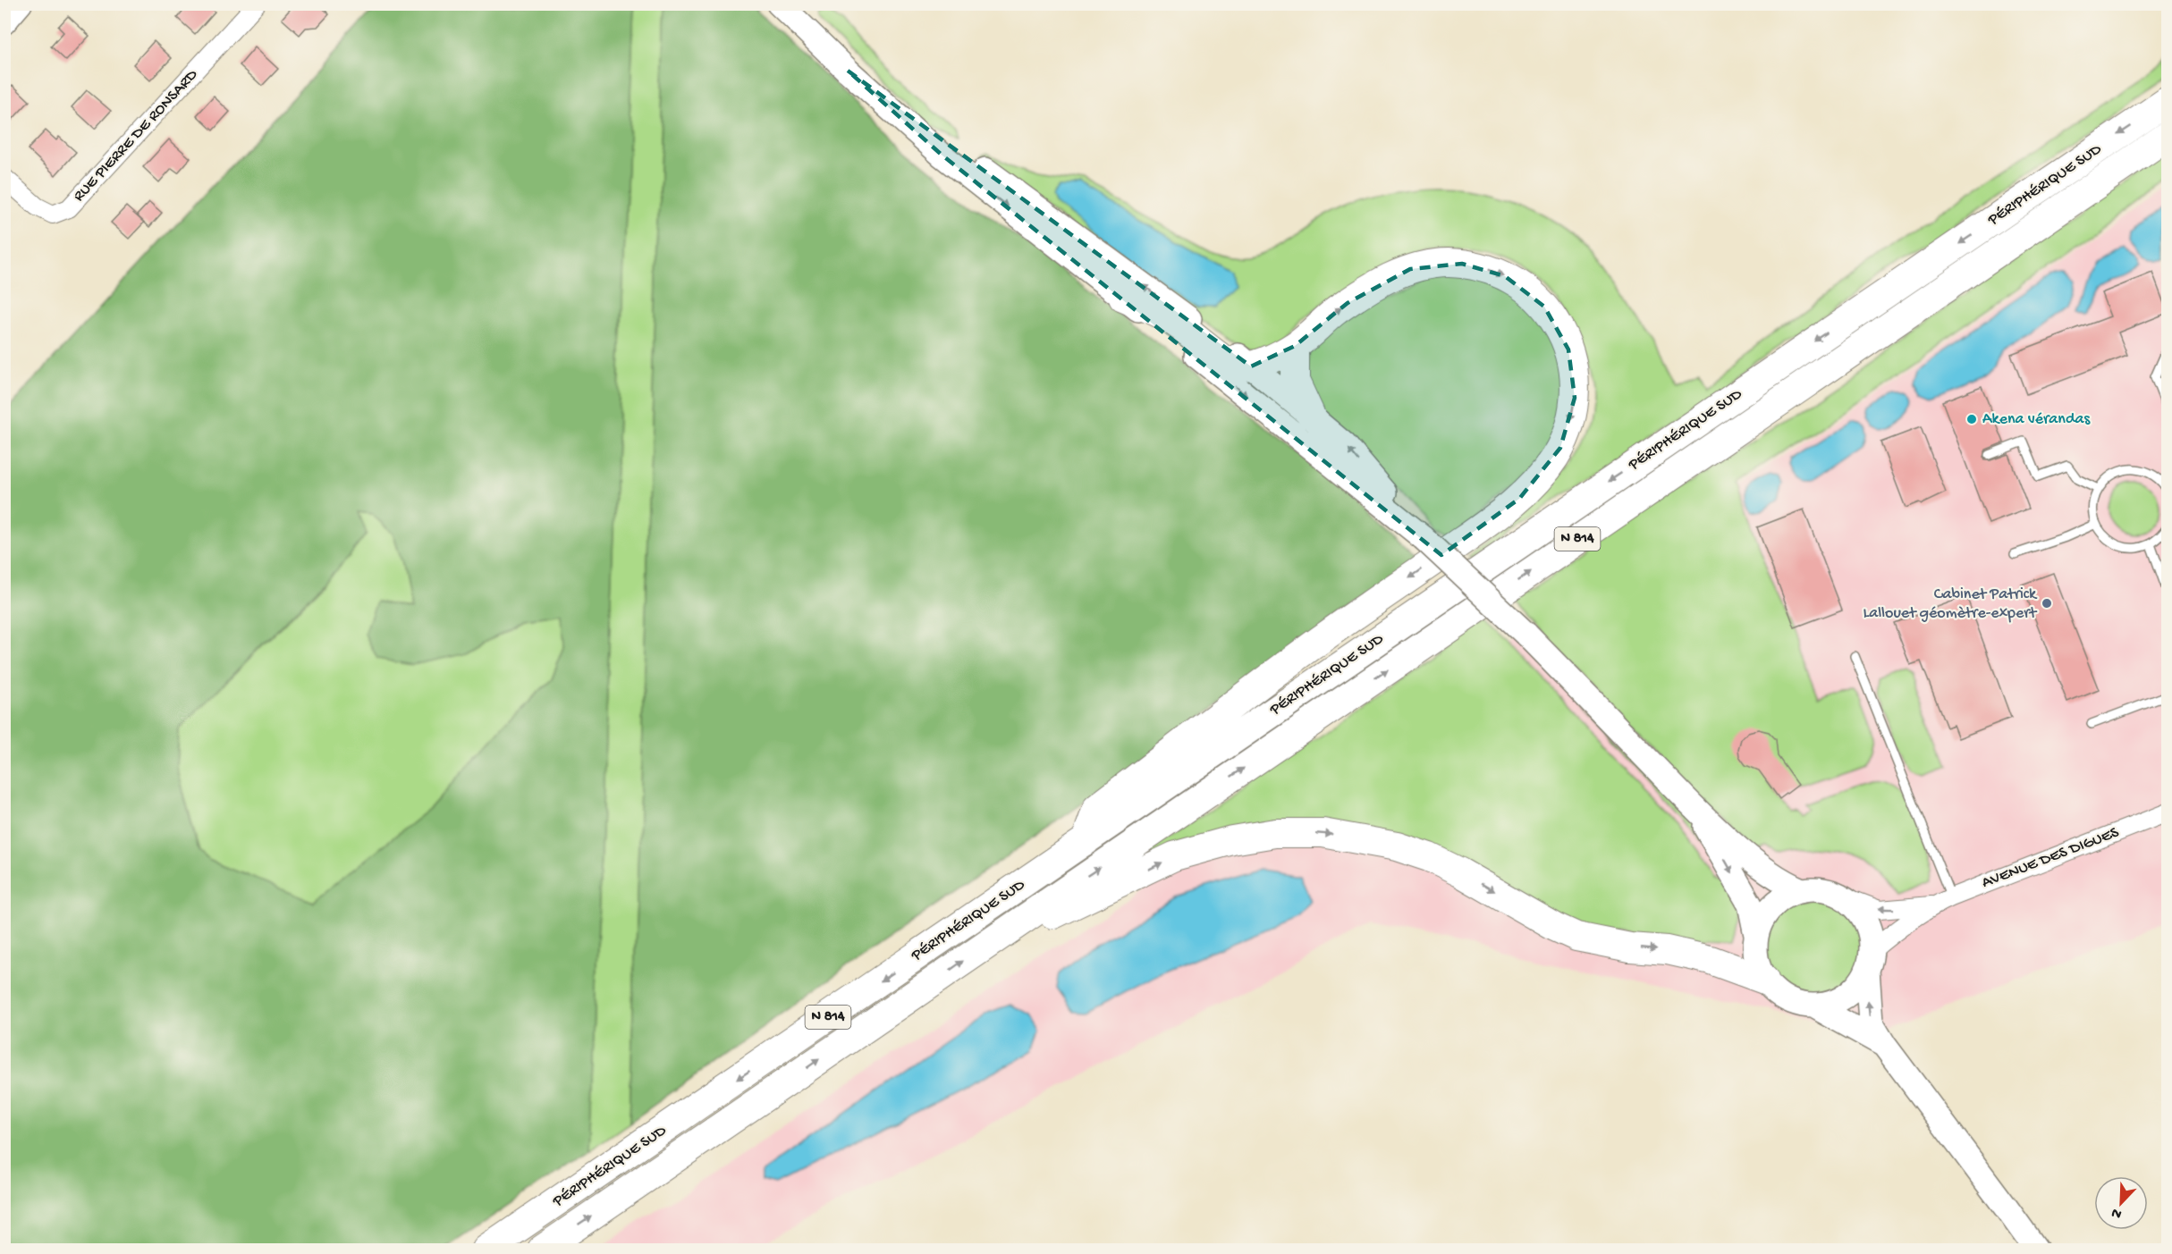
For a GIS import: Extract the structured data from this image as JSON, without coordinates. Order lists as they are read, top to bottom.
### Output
{
  "streets": {
    "highway": ["PÉRIPHÉRIQUE SUD", "N 814"],
    "street": ["RUE PIERRE DE RONSARD", "AVENUE DES DIGUES"]
  },
  "crossings": [
    ["PÉRIPHÉRIQUE SUD", "N 814"]
  ],
  "places": ["Akena vérandas", "Cabinet Patrick Lallouet géomètre-expert"],
  "north": "bottom left"
}
